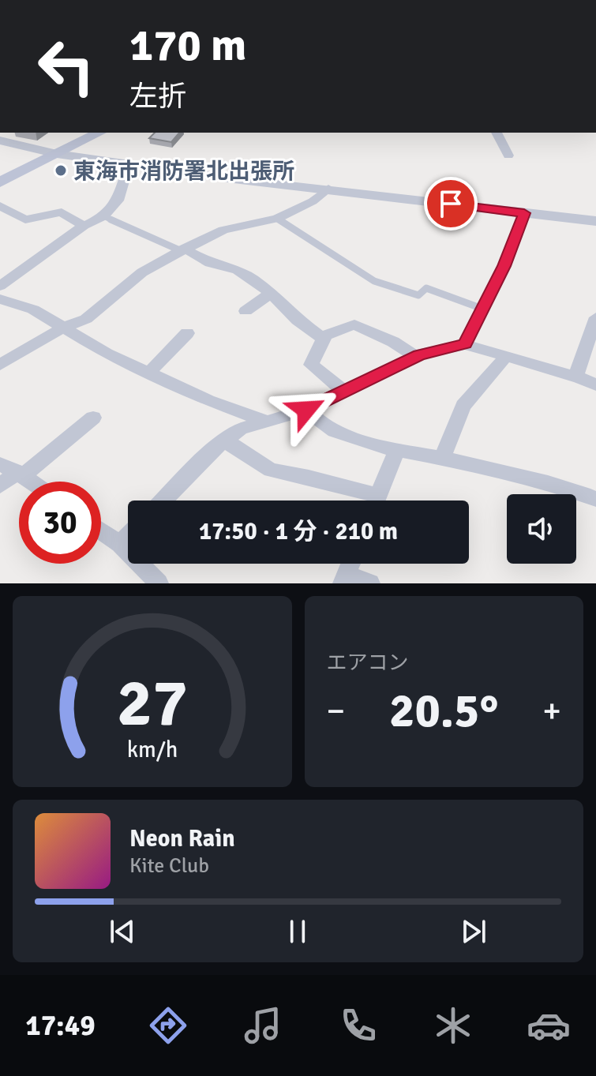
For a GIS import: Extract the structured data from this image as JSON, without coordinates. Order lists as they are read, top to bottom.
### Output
{
  "places": ["東海市消防署北出張所"],
  "page": {
    "turn": ["170 m", "左折"],
    "limit": "30",
    "trip": "17:50 · 1 分 · 210 m",
    "tile": "エアコン",
    "heat": ["−", "20.5°", "+"],
    "song": ["Neon Rain", "Kite Club"],
    "tabs": "17:49",
    "gauge": ["27", "km/h"]
  }
}
